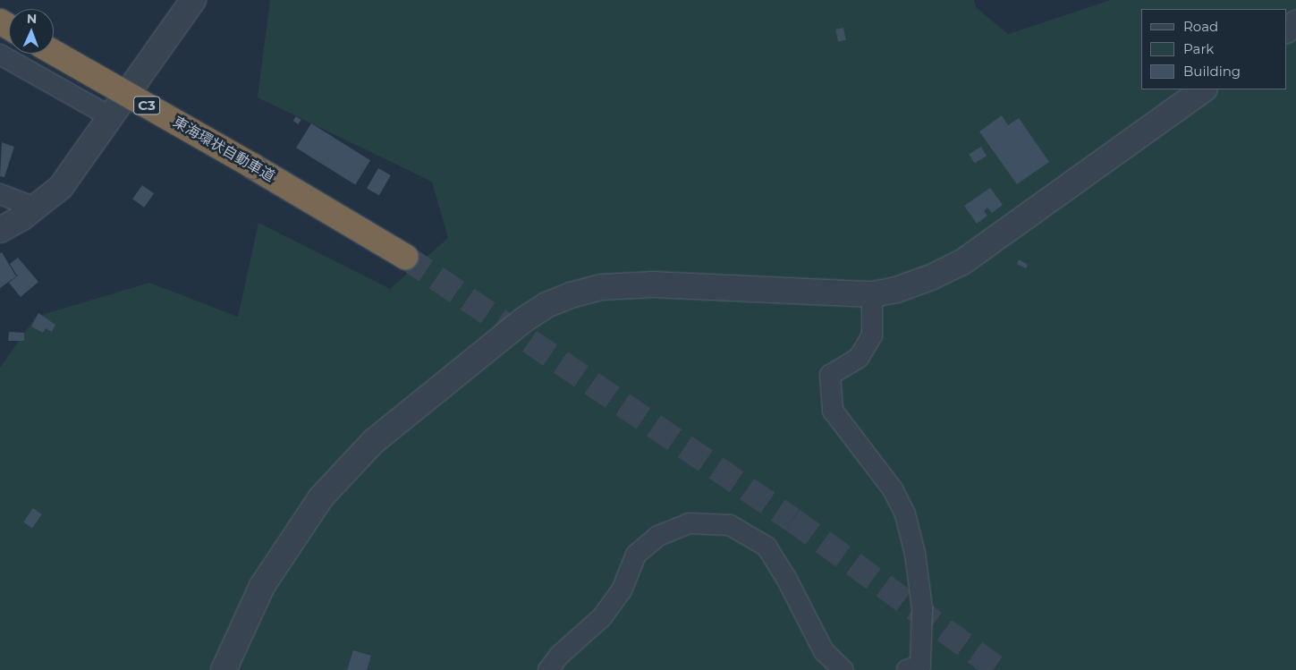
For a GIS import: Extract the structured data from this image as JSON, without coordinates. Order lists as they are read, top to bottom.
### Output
{
  "streets": {
    "highway": ["C3", "東海環状自動車道"]
  },
  "legend": ["Road", "Park", "Building"],
  "north": "top"
}
